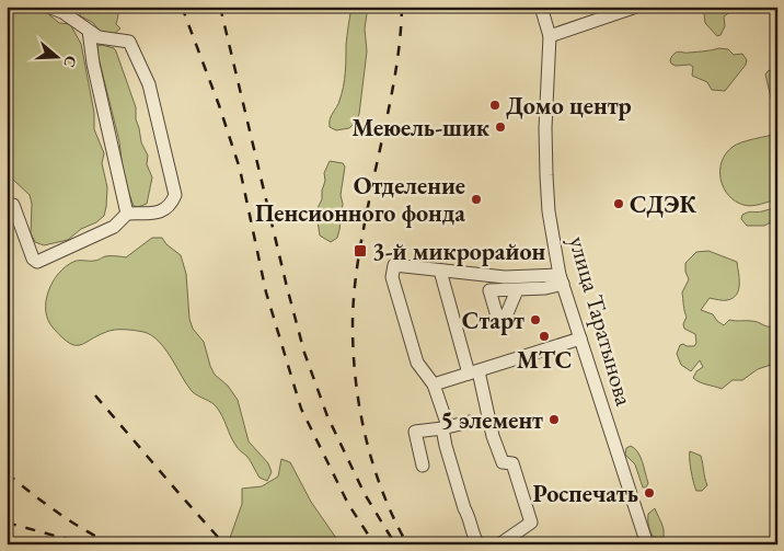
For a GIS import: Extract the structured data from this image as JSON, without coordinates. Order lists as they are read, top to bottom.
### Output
{
  "streets": {
    "street": ["улица Таратынова"]
  },
  "places": {
    "other": [
      "Домо центр",
      "Меюель-шик",
      "Отделение Пенсионного фонда",
      "СДЭК",
      "Старт",
      "МТС",
      "5 элемент",
      "Роспечать"
    ],
    "transit": ["3-й микрорайон"]
  },
  "north": "right"
}
